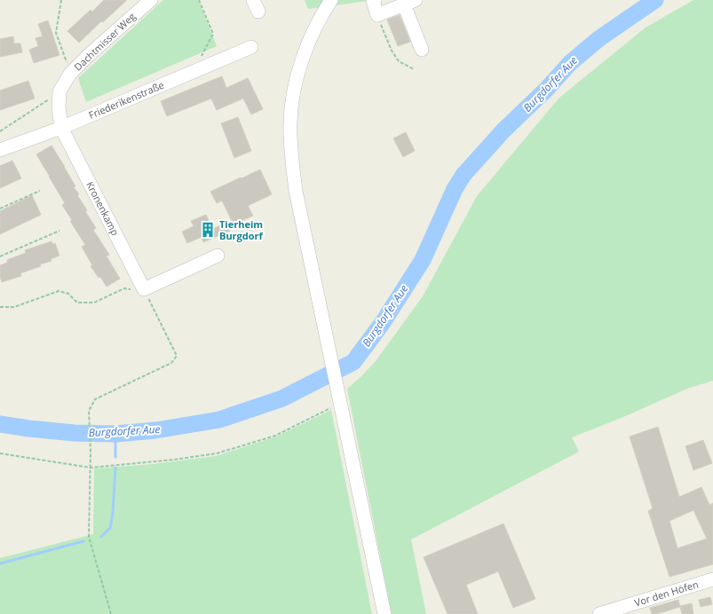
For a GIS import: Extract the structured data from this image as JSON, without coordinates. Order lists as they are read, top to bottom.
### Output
{
  "streets": {
    "street": [
      "Dachtmisser Weg",
      "Friederikenstraße",
      "Kronenkamp",
      "Vor den Höfen"
    ]
  },
  "crossings": [
    ["Dachtmisser Weg", "Friederikenstraße"],
    ["Dachtmisser Weg", "Kronenkamp"],
    ["Friederikenstraße", "Kronenkamp"]
  ],
  "water": ["Burgdorfer Aue"],
  "places": {
    "building": ["Tierheim Burgdorf"]
  }
}
